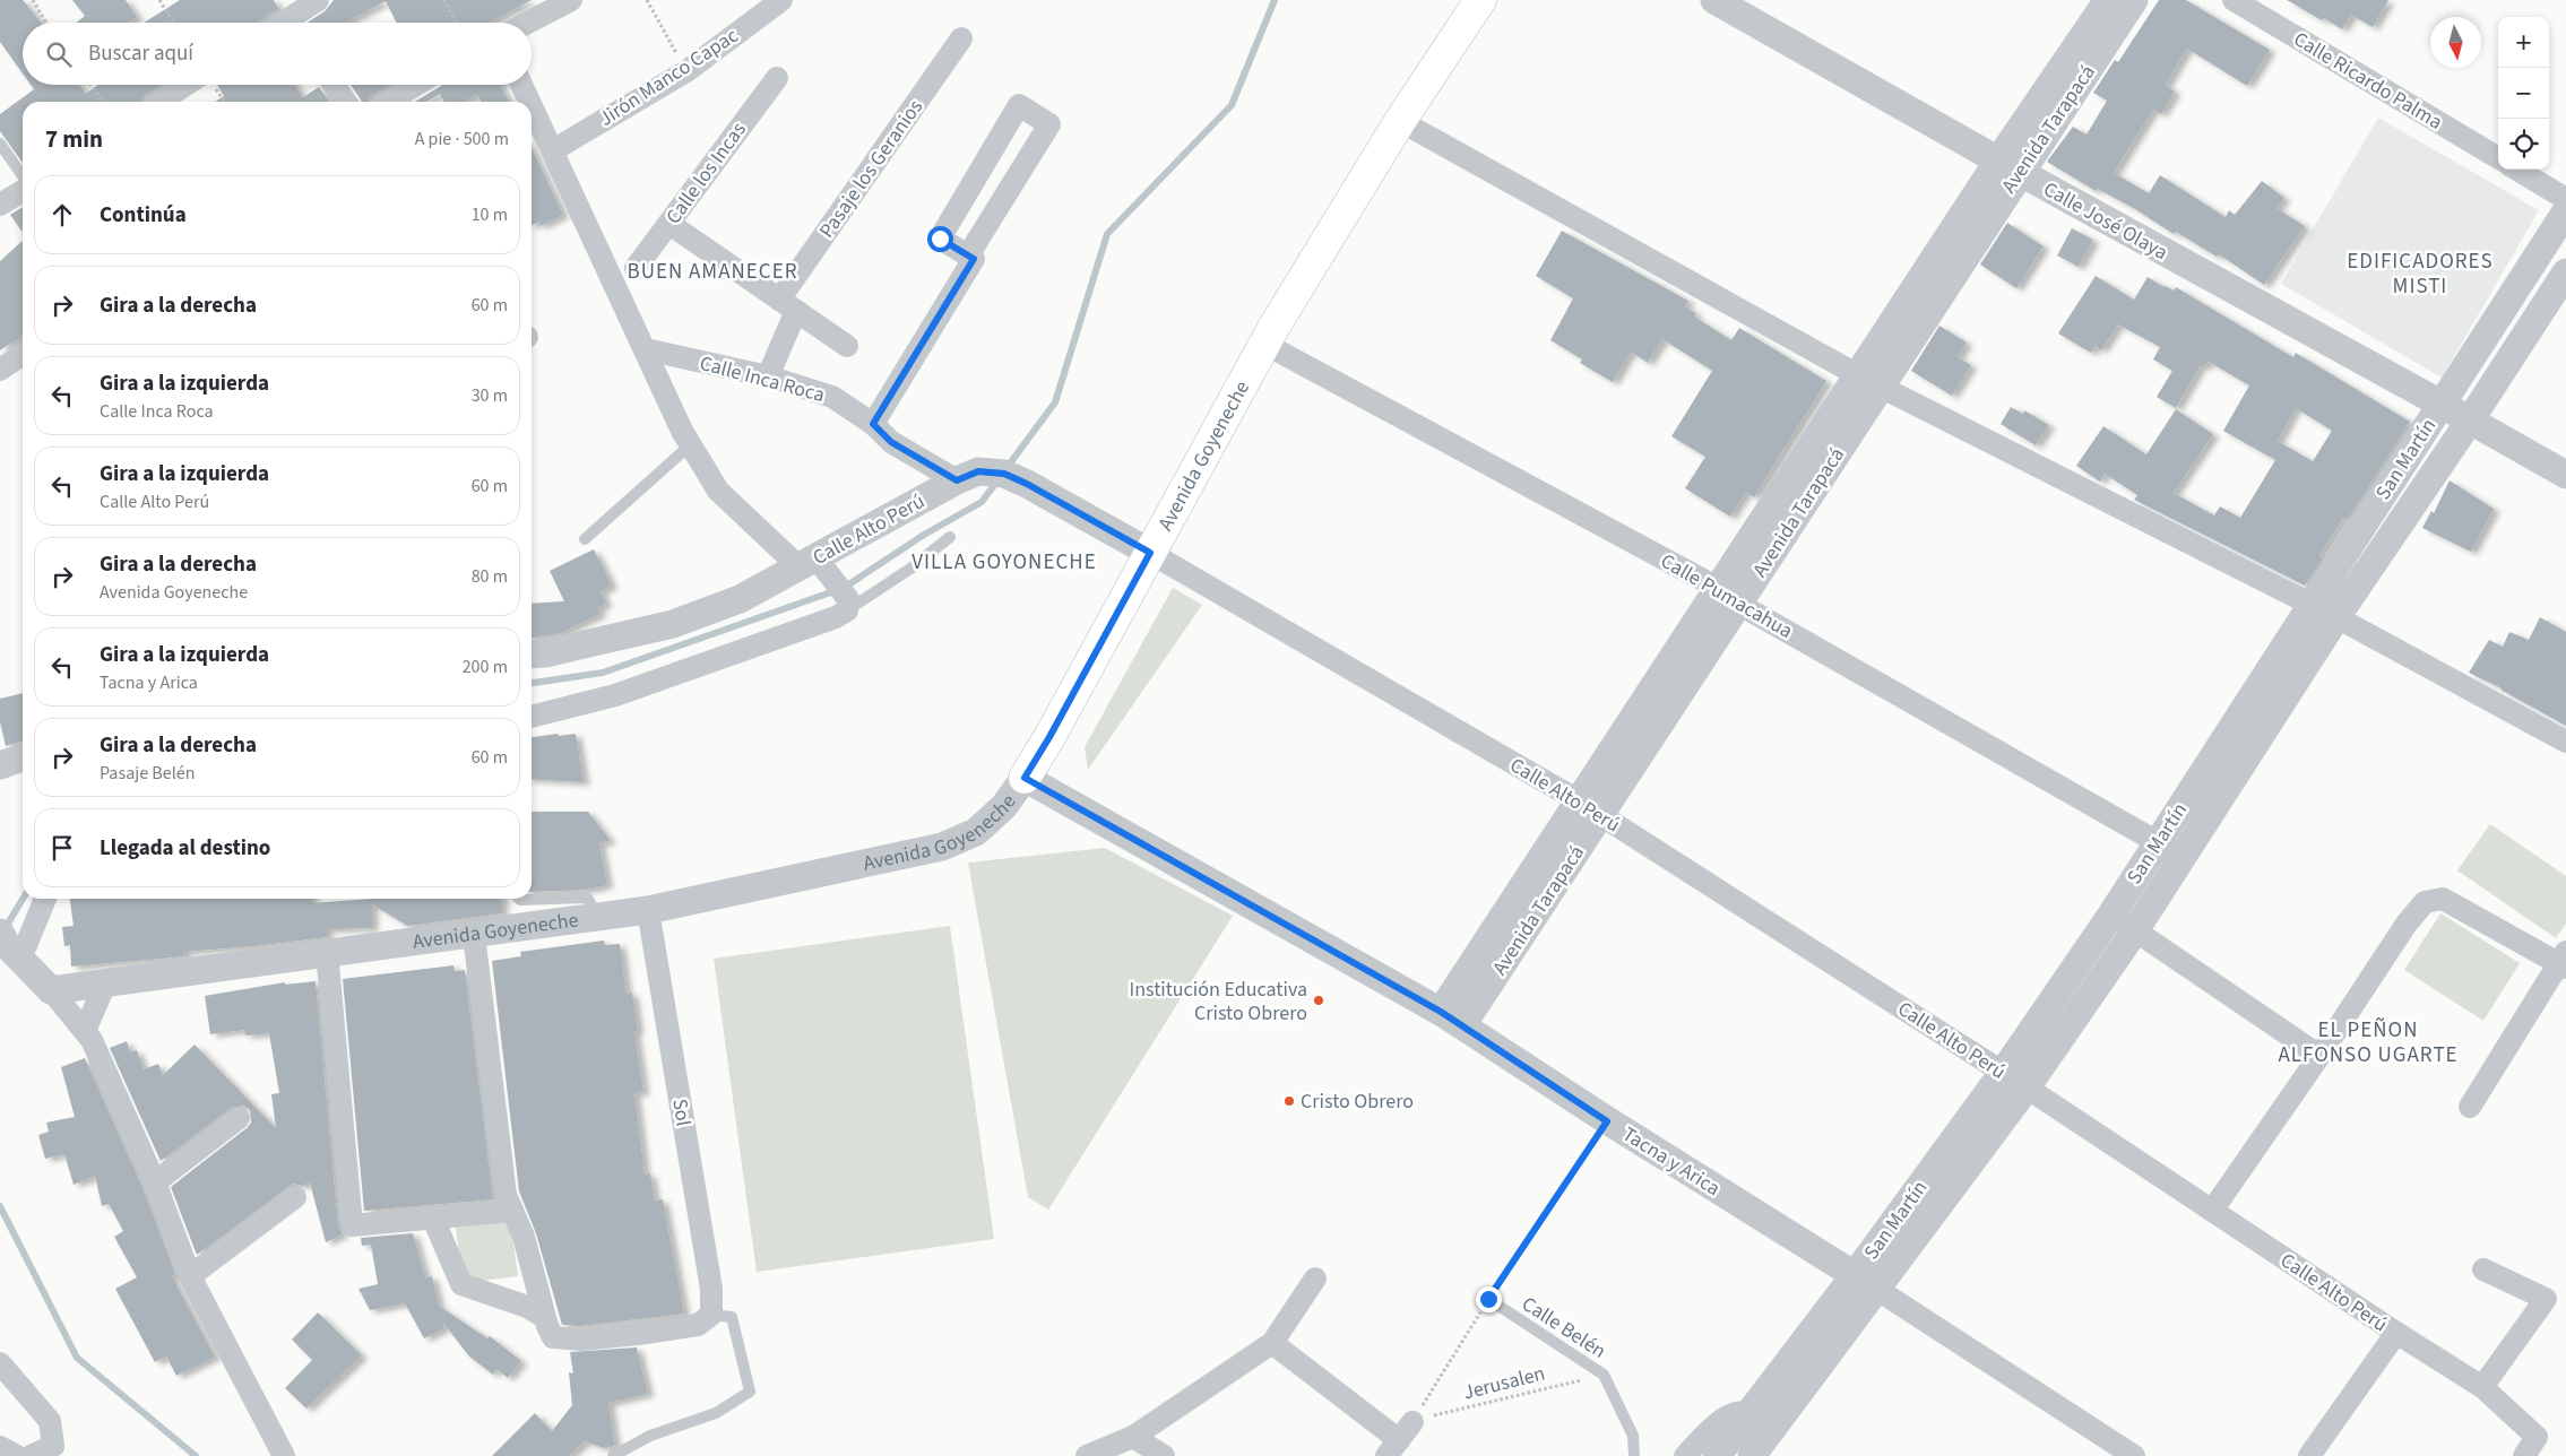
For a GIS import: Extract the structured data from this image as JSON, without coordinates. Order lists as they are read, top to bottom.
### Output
{
  "streets": {
    "main road": ["Avenida Goyeneche"],
    "street": [
      "Jirón Manco Capac",
      "Calle Ricardo Palma",
      "Avenida Tarapacá",
      "Pasaje los Geranios",
      "Calle los Incas",
      "Calle José Olaya",
      "Calle Inca Roca",
      "San Martín",
      "Calle Alto Perú",
      "Calle Pumacahua",
      "Sol",
      "Tacna y Arica"
    ],
    "lane": ["Calle Belén"],
    "path": ["Jerusalen"]
  },
  "crossings": [
    ["Avenida Tarapacá", "Calle José Olaya"],
    ["Avenida Tarapacá", "Calle Alto Perú"],
    ["Avenida Tarapacá", "Calle Pumacahua"],
    ["Avenida Tarapacá", "Tacna y Arica"],
    ["Pasaje los Geranios", "Calle Inca Roca"],
    ["Calle José Olaya", "San Martín"],
    ["Calle Inca Roca", "Calle Alto Perú"],
    ["Avenida Goyeneche", "Calle Alto Perú"],
    ["Avenida Goyeneche", "Calle Pumacahua"],
    ["Avenida Goyeneche", "Sol"],
    ["Avenida Goyeneche", "Tacna y Arica"],
    ["San Martín", "Calle Alto Perú"],
    ["San Martín", "Calle Pumacahua"],
    ["San Martín", "Tacna y Arica"],
    ["Calle Belén", "Jerusalen"]
  ],
  "districts": [
    "EDIFICADORES MISTI",
    "BUEN AMANECER",
    "VILLA GOYONECHE",
    "EL PEÑON ALFONSO UGARTE"
  ],
  "places": ["Institución Educativa Cristo Obrero", "Cristo Obrero"],
  "north": "bottom",
  "page": {
    "map_buttons": ["+", "−"],
    "search": "Buscar aquí",
    "heading": ["7 min", "A pie · 500 m"],
    "list": [
      ["Continúa", "10 m"],
      ["Gira a la derecha", "60 m"],
      ["Gira a la izquierda", "Calle Inca Roca", "30 m"],
      ["Gira a la izquierda", "Calle Alto Perú", "60 m"],
      ["Gira a la derecha", "Avenida Goyeneche", "80 m"],
      ["Gira a la izquierda", "Tacna y Arica", "200 m"],
      ["Gira a la derecha", "Pasaje Belén", "60 m"],
      "Llegada al destino"
    ]
  }
}
